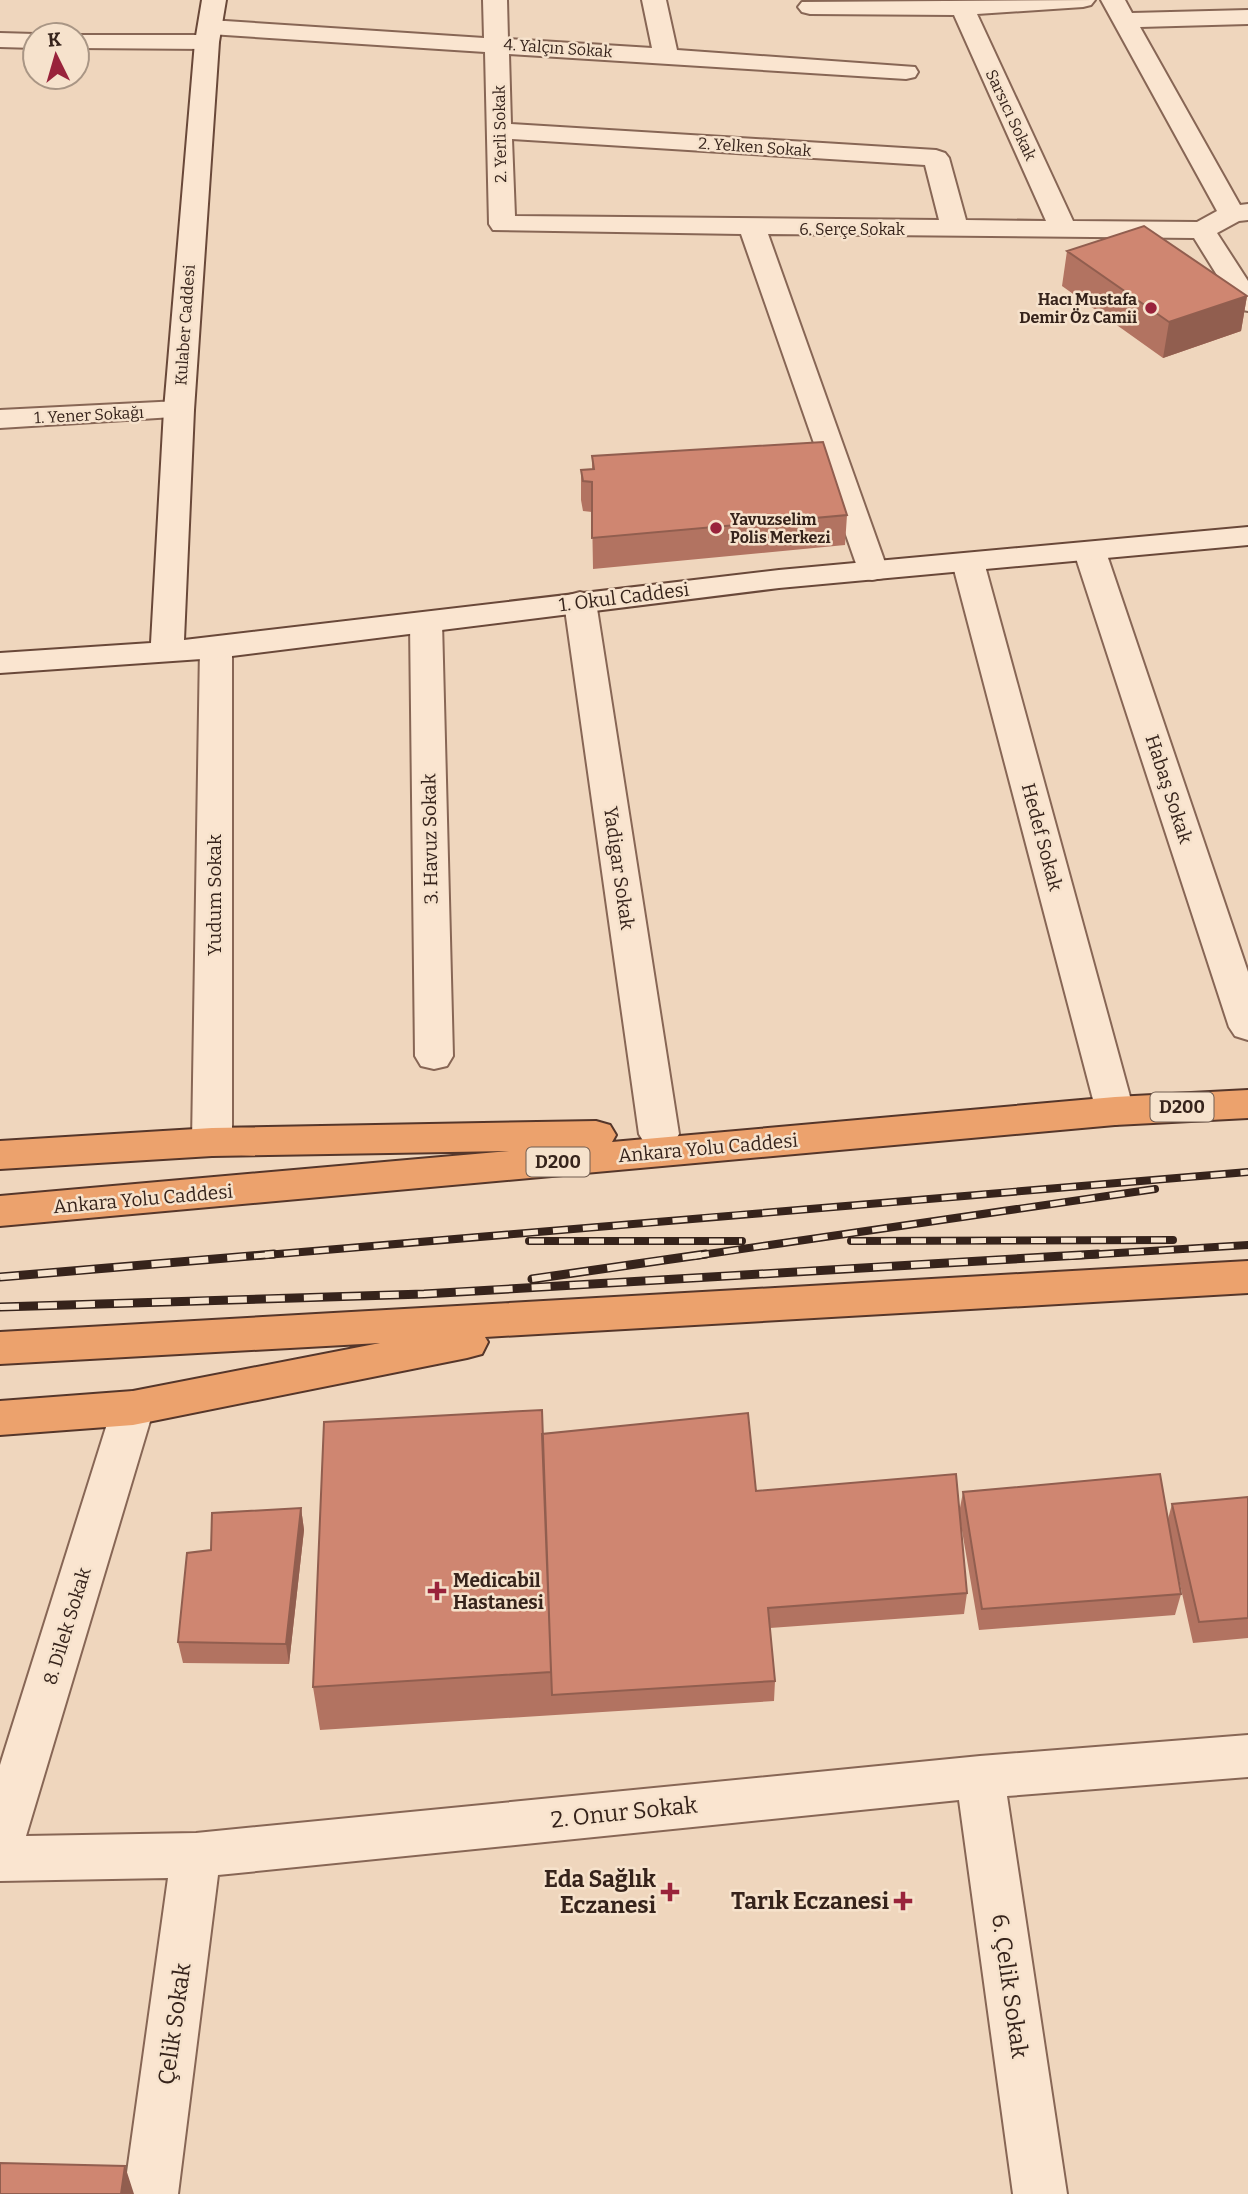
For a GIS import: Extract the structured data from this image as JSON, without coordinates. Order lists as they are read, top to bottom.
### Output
{
  "streets": {
    "highway": ["D200", "Ankara Yolu Caddesi"],
    "street": [
      "4. Yalçın Sokak",
      "Sarsıcı Sokak",
      "2. Yerli Sokak",
      "2. Yelken Sokak",
      "6. Serçe Sokak",
      "Kulaber Caddesi",
      "1. Yener Sokağı",
      "1. Okul Caddesi",
      "Habaş Sokak",
      "Hedef Sokak",
      "3. Havuz Sokak",
      "Yadigar Sokak",
      "Yudum Sokak",
      "8. Dilek Sokak",
      "2. Onur Sokak",
      "6. Çelik Sokak",
      "Çelik Sokak"
    ]
  },
  "crossings": [
    ["4. Yalçın Sokak", "2. Yerli Sokak"],
    ["4. Yalçın Sokak", "Kulaber Caddesi"],
    ["Sarsıcı Sokak", "6. Serçe Sokak"],
    ["2. Yerli Sokak", "2. Yelken Sokak"],
    ["2. Yerli Sokak", "6. Serçe Sokak"],
    ["2. Yelken Sokak", "6. Serçe Sokak"],
    ["Kulaber Caddesi", "1. Yener Sokağı"],
    ["Kulaber Caddesi", "1. Okul Caddesi"],
    ["1. Okul Caddesi", "Habaş Sokak"],
    ["1. Okul Caddesi", "Hedef Sokak"],
    ["1. Okul Caddesi", "3. Havuz Sokak"],
    ["1. Okul Caddesi", "Yadigar Sokak"],
    ["1. Okul Caddesi", "Yudum Sokak"],
    ["Hedef Sokak", "D200"],
    ["Hedef Sokak", "Ankara Yolu Caddesi"],
    ["Yadigar Sokak", "D200"],
    ["Yudum Sokak", "D200"],
    ["D200", "Ankara Yolu Caddesi"],
    ["2. Onur Sokak", "6. Çelik Sokak"],
    ["2. Onur Sokak", "Çelik Sokak"]
  ],
  "places": {
    "other": ["Hacı Mustafa Demir Öz Camii", "Yavuzselim Polis Merkezi"],
    "health": ["Medicabil Hastanesi", "Eda Sağlık Eczanesi", "Tarık Eczanesi"]
  },
  "north": "top"
}
